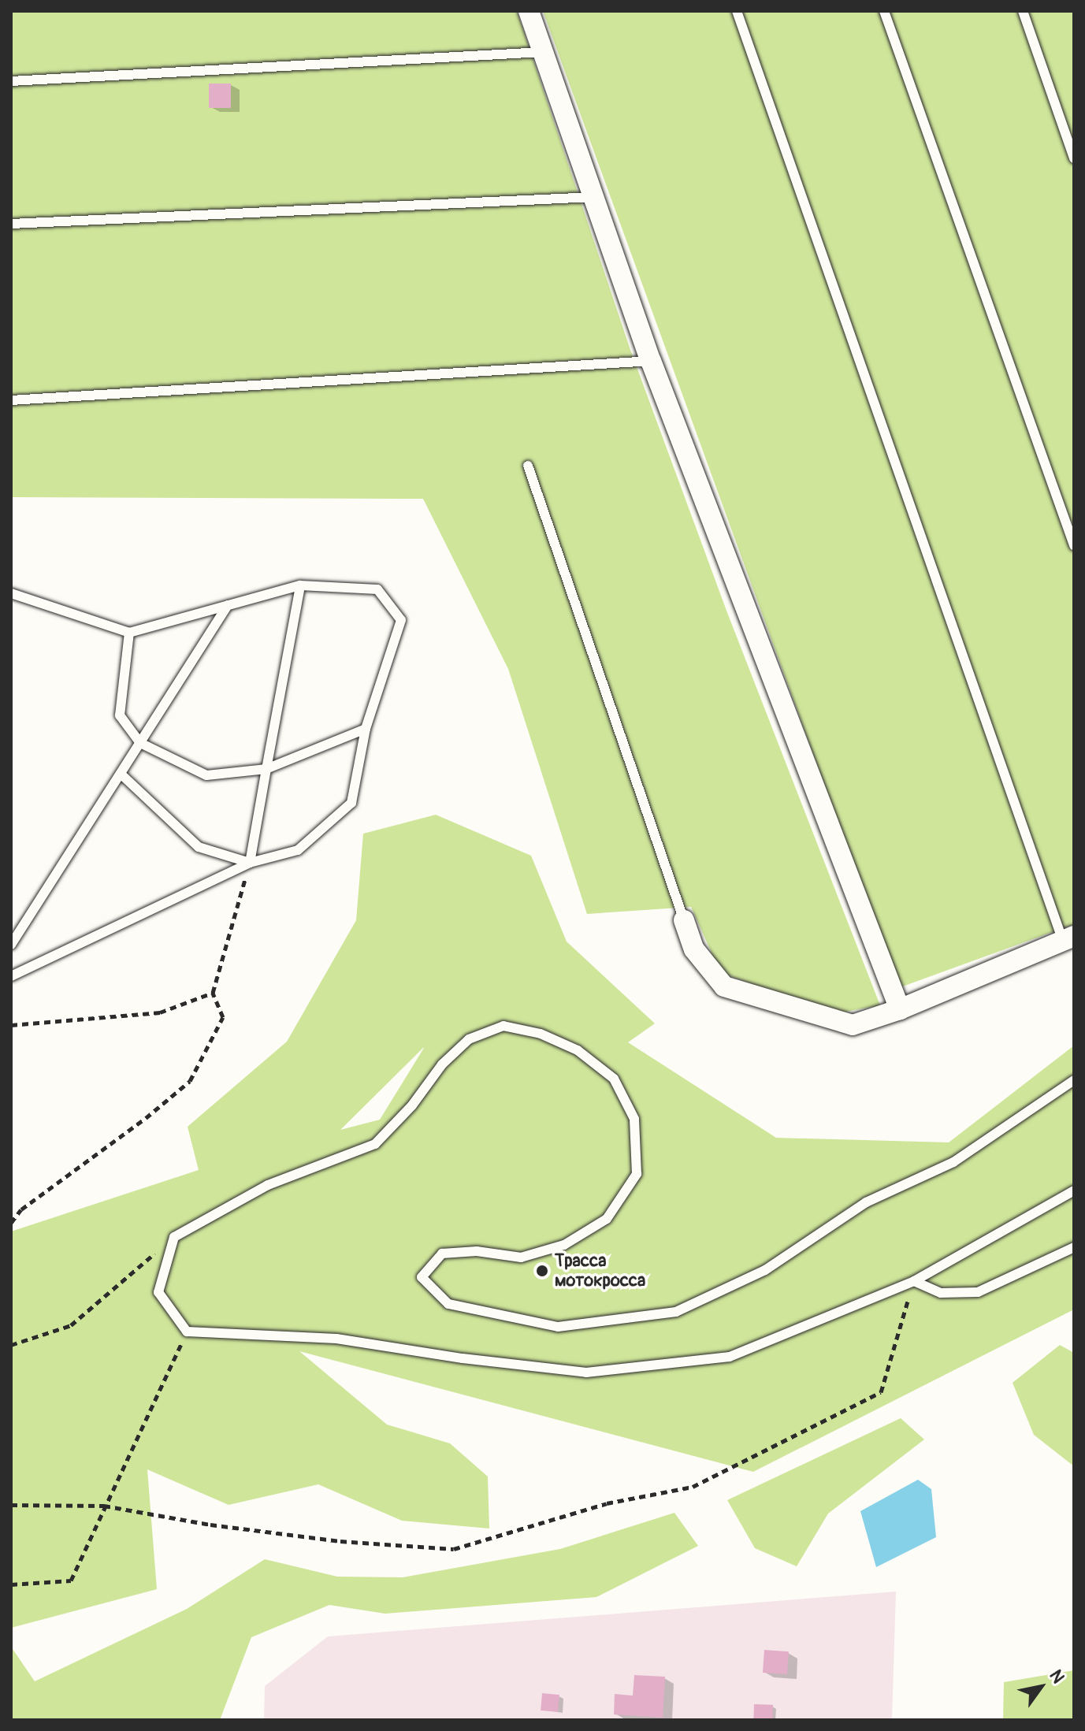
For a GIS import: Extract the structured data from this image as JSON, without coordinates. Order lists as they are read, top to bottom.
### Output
{
  "places": ["Трасса мотокросса"],
  "north": "top right"
}
